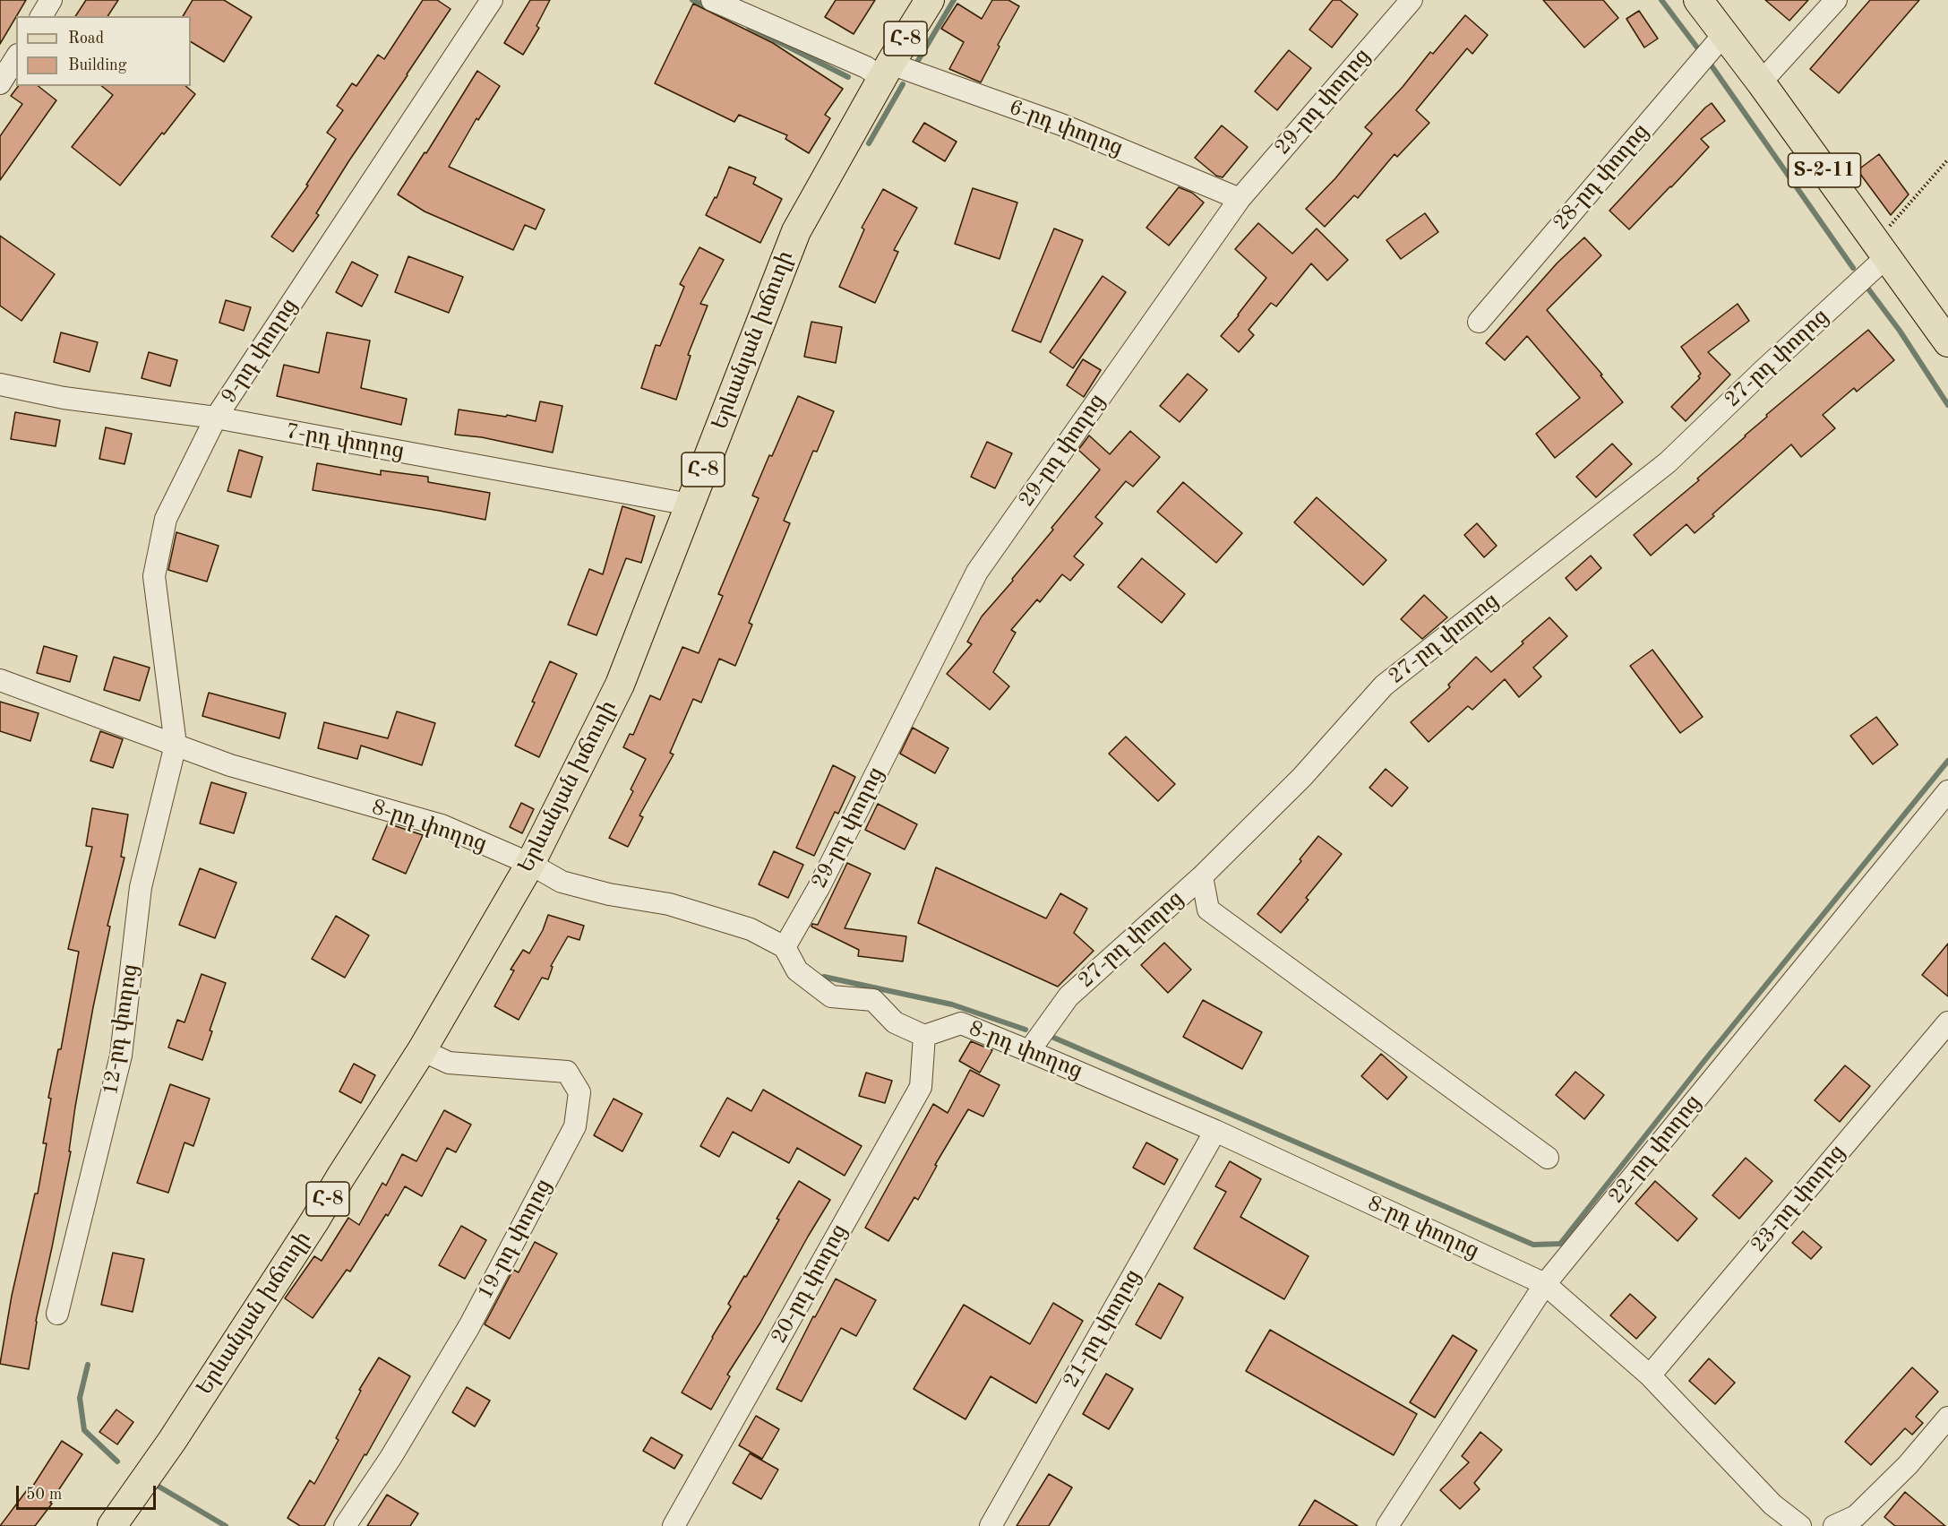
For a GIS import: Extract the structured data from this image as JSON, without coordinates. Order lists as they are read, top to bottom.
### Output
{
  "streets": {
    "main road": ["Հ-8", "Տ-2-11", "Երևանյան խճուղի"],
    "street": [
      "29-րդ փողոց",
      "6-րդ փողոց",
      "28-րդ փողոց",
      "9-րդ փողոց",
      "27-րդ փողոց",
      "7-րդ փողոց",
      "8-րդ փողոց",
      "12-րդ փողոց",
      "22-րդ փողոց",
      "23-րդ փողոց",
      "19-րդ փողոց",
      "20-րդ փողոց",
      "21-րդ փողոց"
    ]
  },
  "crossings": [
    ["29-րդ փողոց", "6-րդ փողոց"],
    ["29-րդ փողոց", "8-րդ փողոց"],
    ["6-րդ փողոց", "Երևանյան խճուղի"],
    ["Տ-2-11", "28-րդ փողոց"],
    ["Տ-2-11", "27-րդ փողոց"],
    ["Երևանյան խճուղի", "7-րդ փողոց"],
    ["Երևանյան խճուղի", "8-րդ փողոց"],
    ["Երևանյան խճուղի", "19-րդ փողոց"],
    ["9-րդ փողոց", "7-րդ փողոց"],
    ["9-րդ փողոց", "8-րդ փողոց"],
    ["9-րդ փողոց", "12-րդ փողոց"],
    ["27-րդ փողոց", "8-րդ փողոց"],
    ["8-րդ փողոց", "12-րդ փողոց"],
    ["8-րդ փողոց", "22-րդ փողոց"],
    ["8-րդ փողոց", "23-րդ փողոց"],
    ["8-րդ փողոց", "20-րդ փողոց"],
    ["8-րդ փողոց", "21-րդ փողոց"]
  ],
  "legend": ["Road", "Building"],
  "scale_bar": "50 m"
}
